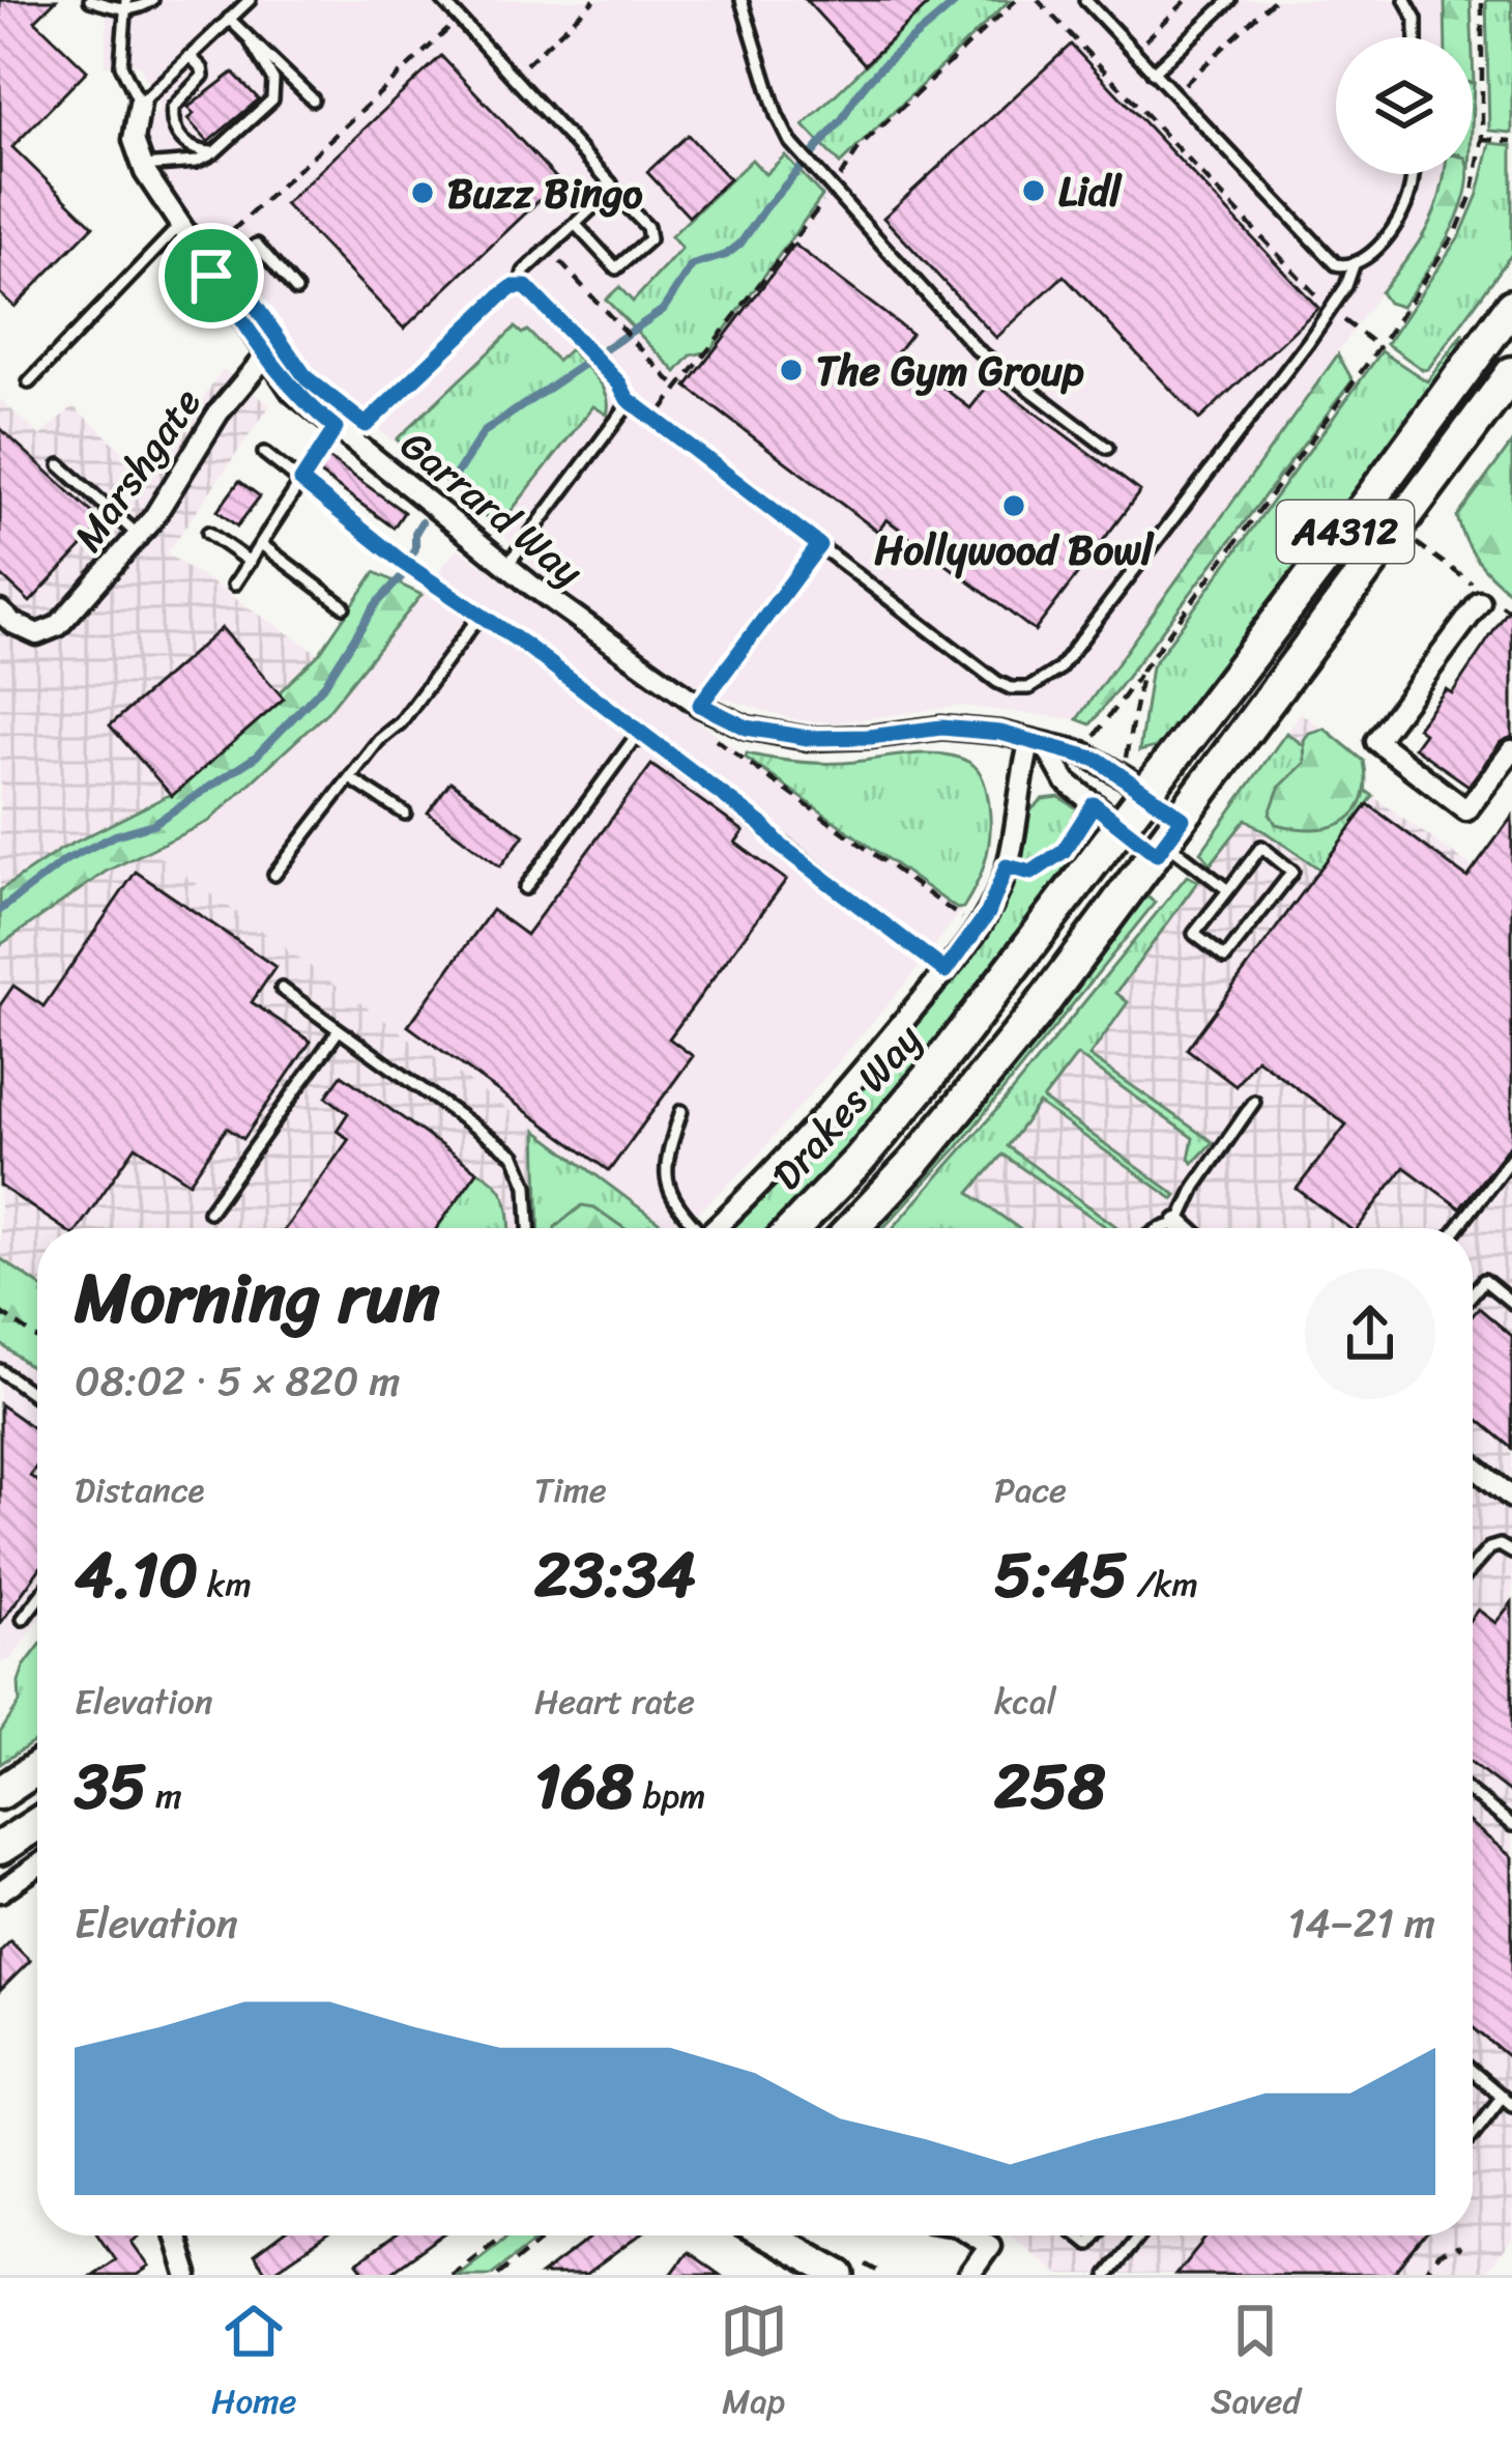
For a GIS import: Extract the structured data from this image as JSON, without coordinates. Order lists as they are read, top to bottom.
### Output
{
  "streets": {
    "main road": ["A4312", "Drakes Way"],
    "street": ["Marshgate", "Garrard Way"]
  },
  "crossings": [
    ["Marshgate", "Garrard Way"],
    ["Garrard Way", "Drakes Way"]
  ],
  "places": [
    "Lidl",
    "Buzz Bingo",
    "The Gym Group",
    "Hollywood Bowl"
  ],
  "page": {
    "heading": ["Morning run", "08:02 · 5 × 820 m"],
    "stats": [
      ["Distance", "4.10 km"],
      ["Time", "23:34"],
      ["Pace", "5:45 /km"],
      ["Elevation", "35 m"],
      ["Heart rate", "168 bpm"],
      ["kcal", "258"]
    ],
    "chart": ["Elevation", "14–21 m"],
    "tabs": ["Home", "Map", "Saved"]
  }
}
